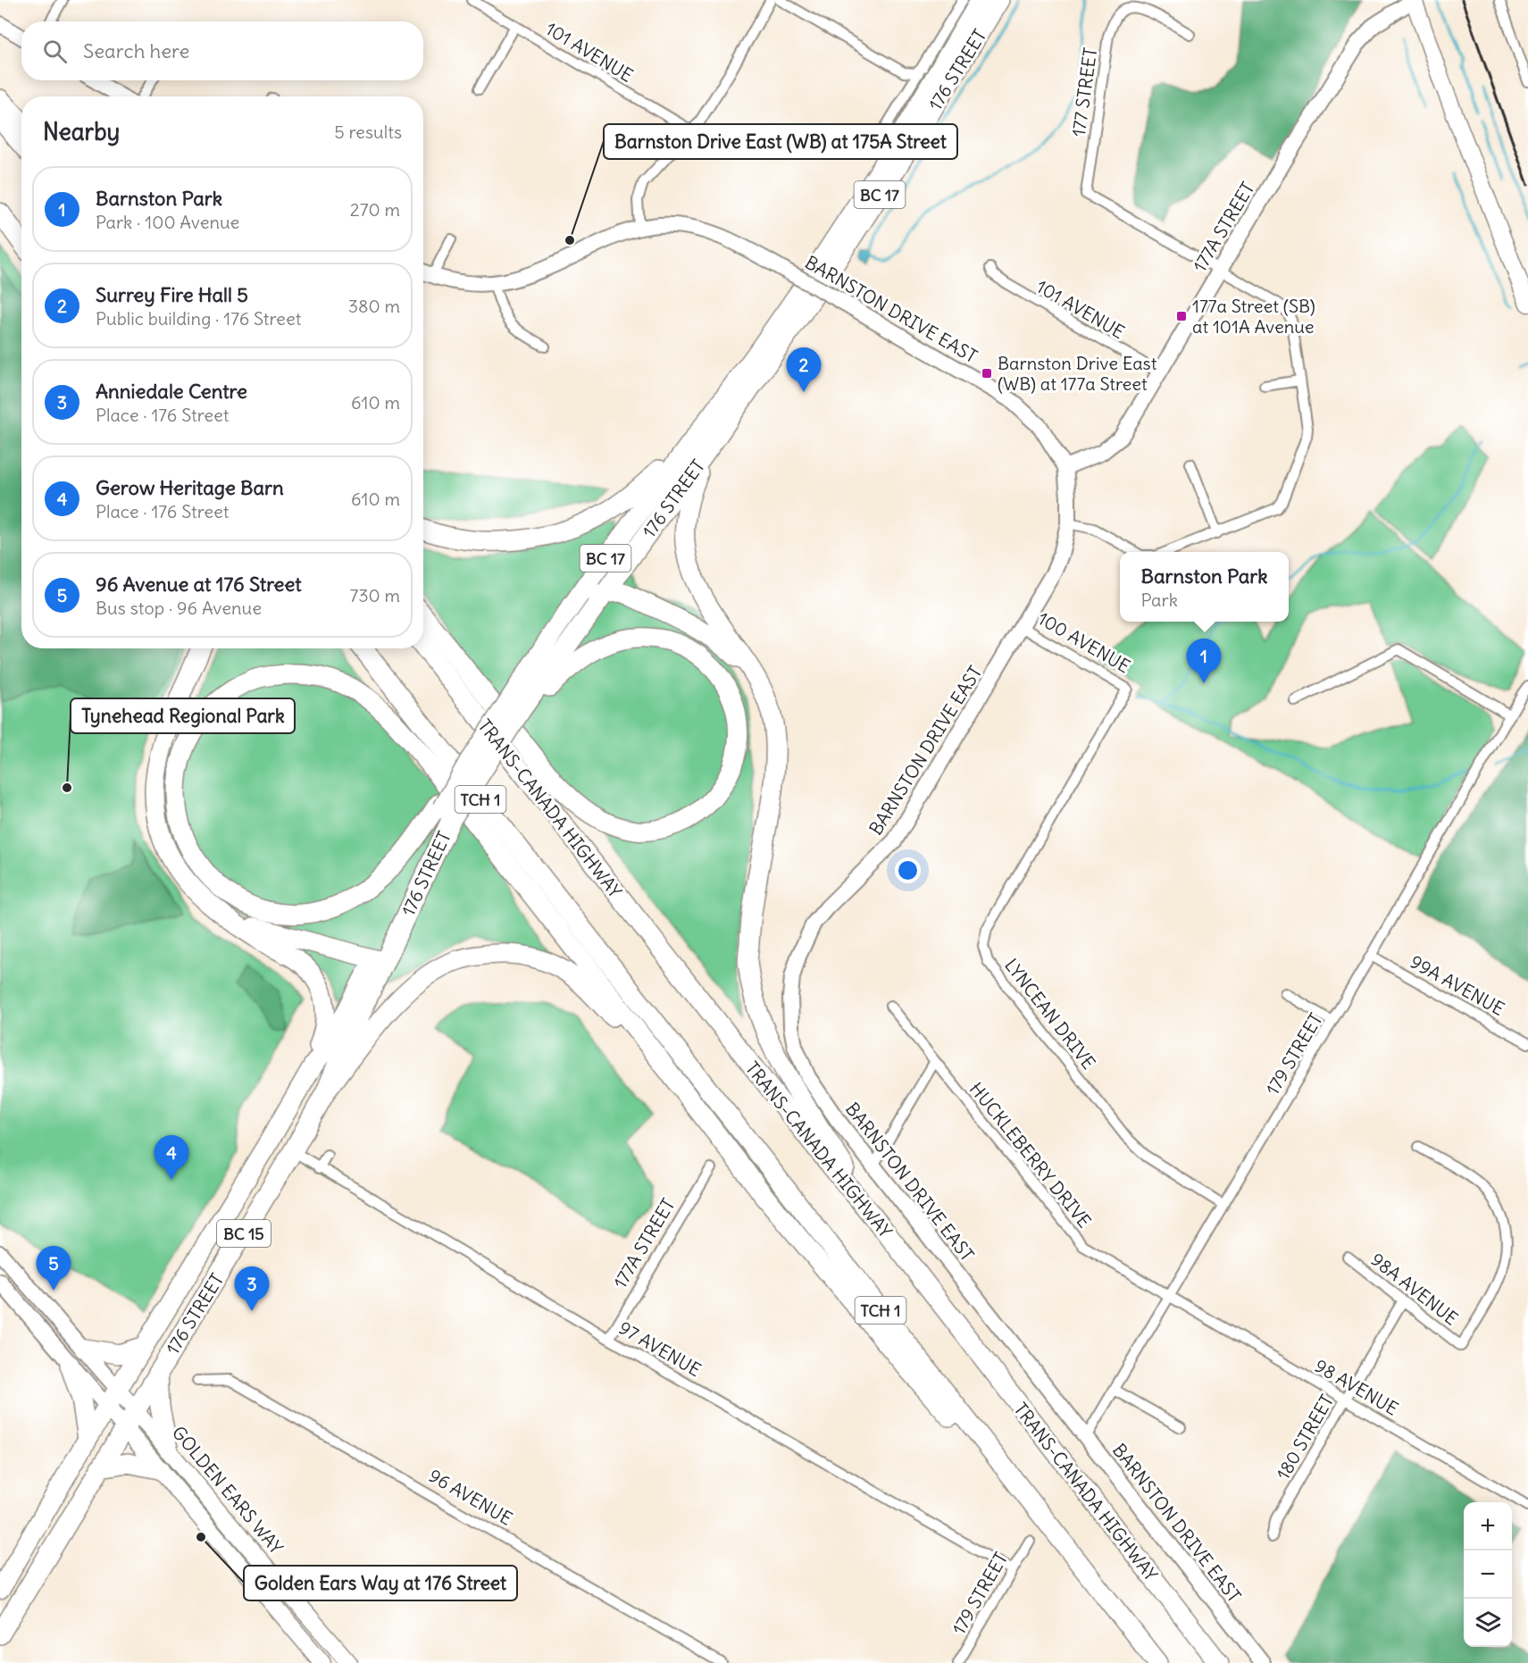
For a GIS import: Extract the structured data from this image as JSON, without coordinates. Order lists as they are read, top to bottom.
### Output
{
  "streets": {
    "highway": [
      "176 STREET",
      "BC 17",
      "TCH 1",
      "TRANS-CANADA HIGHWAY",
      "BC 15"
    ],
    "main road": ["GOLDEN EARS WAY"],
    "street": [
      "101 AVENUE",
      "177 STREET",
      "177A STREET",
      "BARNSTON DRIVE EAST",
      "100 AVENUE",
      "99A AVENUE",
      "LYNCEAN DRIVE",
      "179 STREET",
      "HUCKLEBERRY DRIVE",
      "98A AVENUE",
      "97 AVENUE",
      "98 AVENUE",
      "180 STREET",
      "96 AVENUE"
    ]
  },
  "crossings": [
    ["101 AVENUE", "177A STREET"],
    ["176 STREET", "97 AVENUE"],
    ["176 STREET", "GOLDEN EARS WAY"],
    ["177 STREET", "177A STREET"],
    ["177A STREET", "BARNSTON DRIVE EAST"],
    ["177A STREET", "97 AVENUE"],
    ["BARNSTON DRIVE EAST", "100 AVENUE"],
    ["BARNSTON DRIVE EAST", "179 STREET"],
    ["100 AVENUE", "LYNCEAN DRIVE"],
    ["99A AVENUE", "179 STREET"],
    ["LYNCEAN DRIVE", "179 STREET"],
    ["179 STREET", "HUCKLEBERRY DRIVE"],
    ["179 STREET", "97 AVENUE"],
    ["179 STREET", "98 AVENUE"],
    ["HUCKLEBERRY DRIVE", "98 AVENUE"],
    ["98A AVENUE", "180 STREET"],
    ["98 AVENUE", "180 STREET"]
  ],
  "places": {
    "other": ["Barnston Drive East (WB) at 175A Street", "Tynehead Regional Park", "Golden Ears Way at 176 Street"],
    "transit": ["177a Street (SB) at 101A Avenue", "Barnston Drive East (WB) at 177a Street"]
  },
  "page": {
    "search": "Search here",
    "heading": ["Nearby", "5 results"],
    "list": [
      {
        "mark": "1",
        "name": "Barnston Park",
        "note": "Park · 100 Avenue",
        "value": "270 m"
      },
      {
        "mark": "2",
        "name": "Surrey Fire Hall 5",
        "note": "Public building · 176 Street",
        "value": "380 m"
      },
      {
        "mark": "3",
        "name": "Anniedale Centre",
        "note": "Place · 176 Street",
        "value": "610 m"
      },
      {
        "mark": "4",
        "name": "Gerow Heritage Barn",
        "note": "Place · 176 Street",
        "value": "610 m"
      },
      {
        "mark": "5",
        "name": "96 Avenue at 176 Street",
        "note": "Bus stop · 96 Avenue",
        "value": "730 m"
      }
    ],
    "pins": [
      "2",
      "1",
      "4",
      "5",
      "3"
    ],
    "popup": ["Barnston Park", "Park"],
    "map_buttons": ["+", "−"]
  }
}
